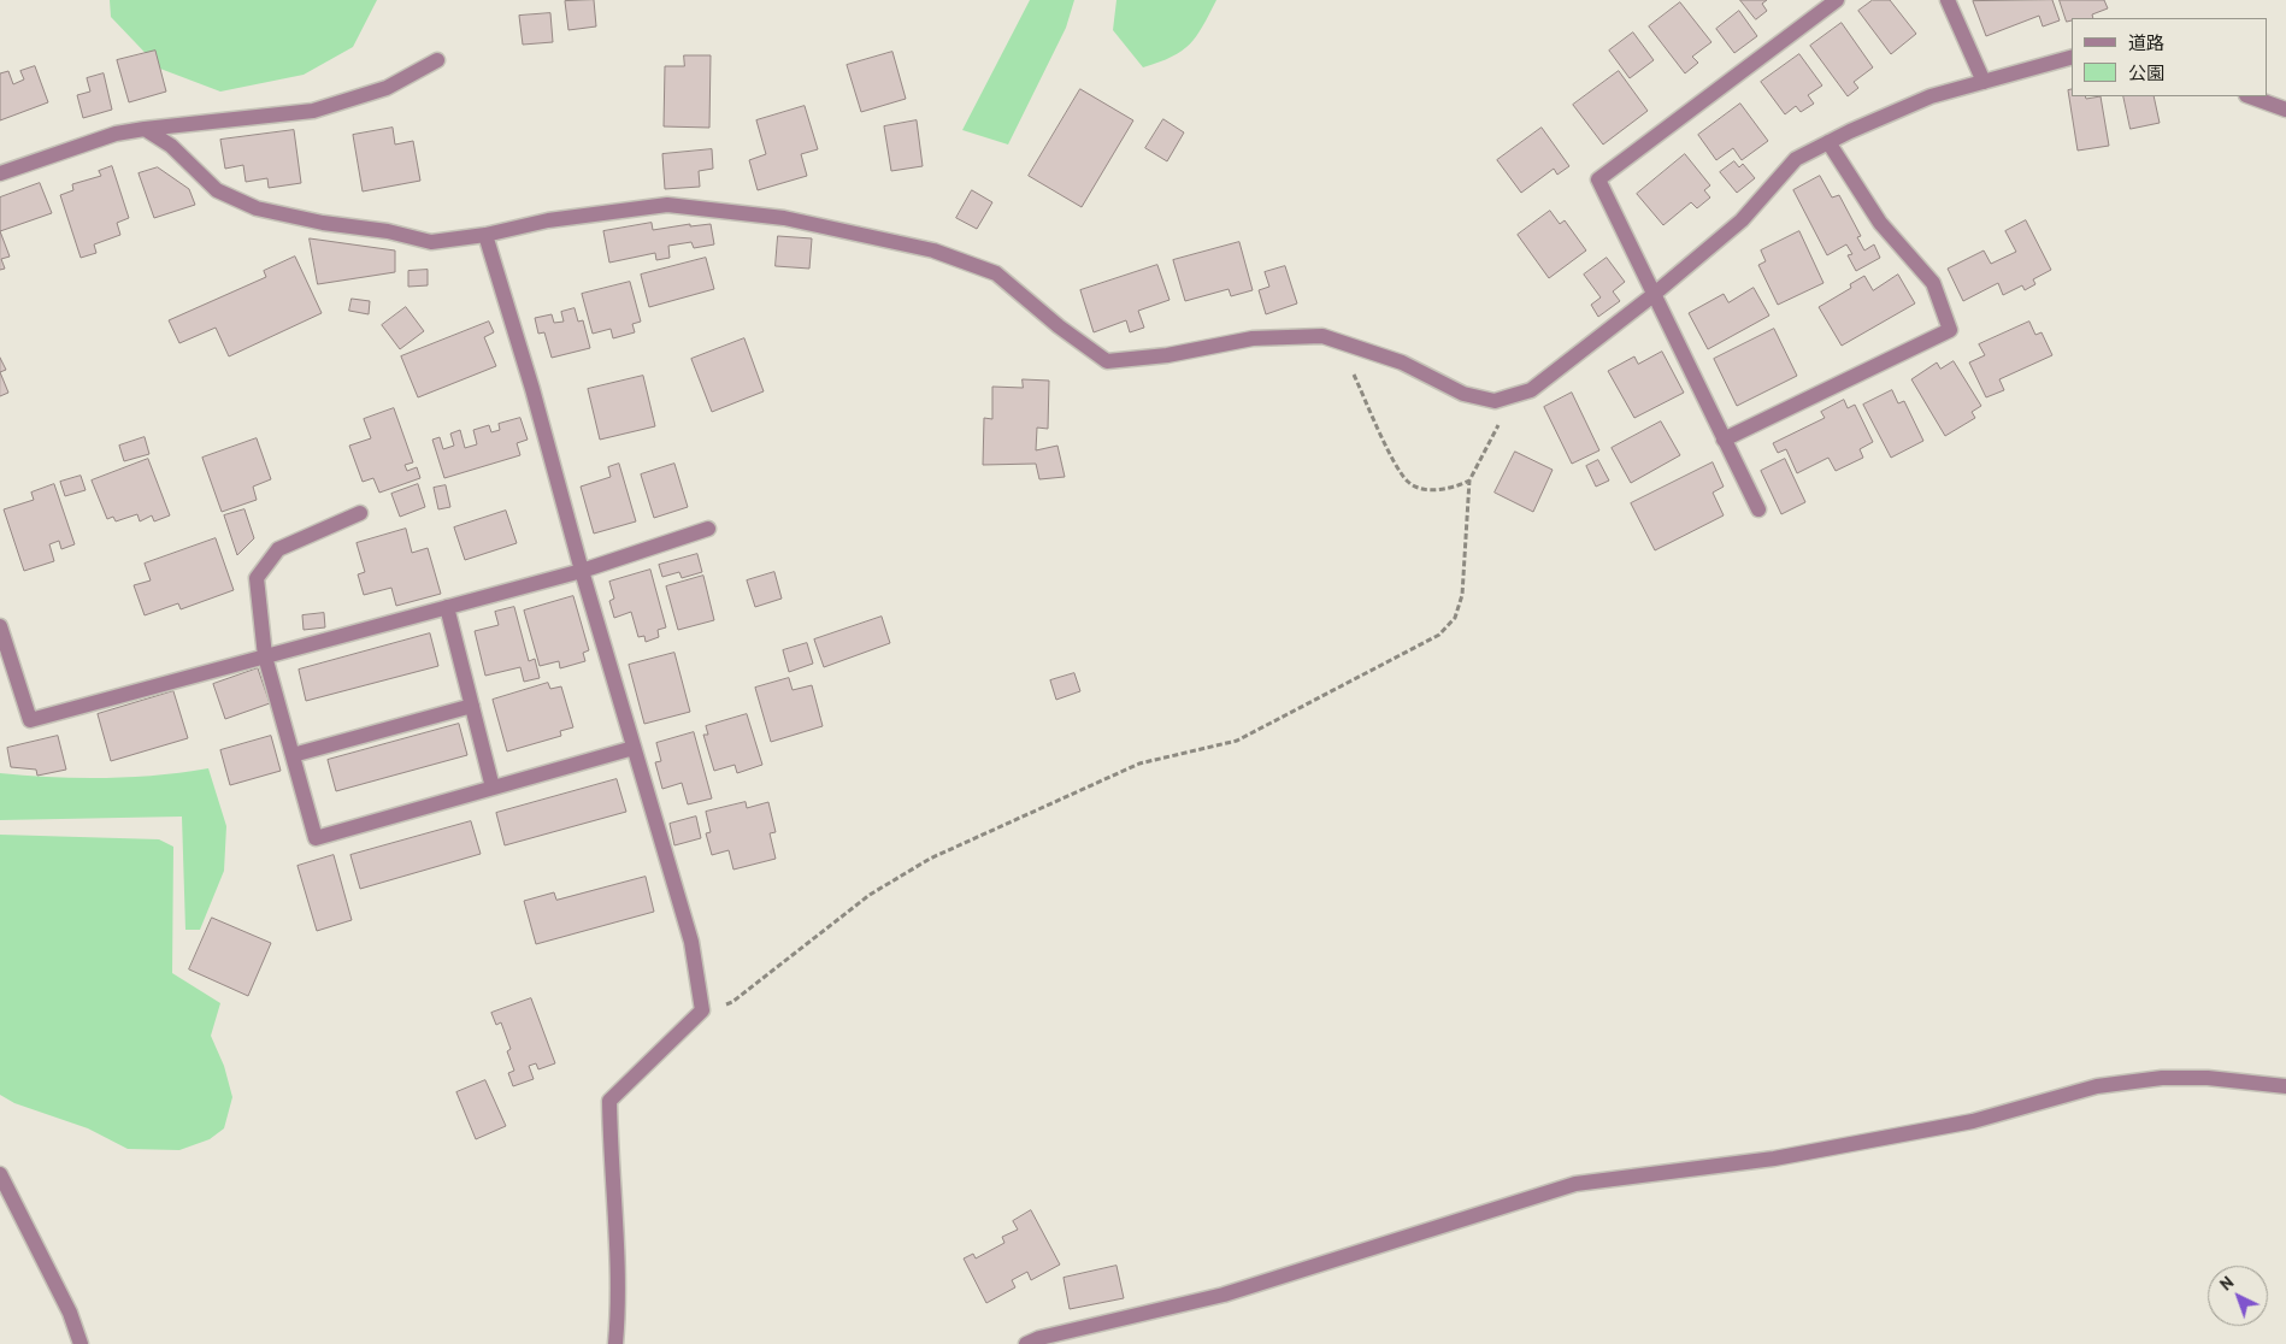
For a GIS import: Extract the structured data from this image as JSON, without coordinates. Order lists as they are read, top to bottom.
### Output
{
  "legend": ["道路", "公園"],
  "north": "top left"
}
